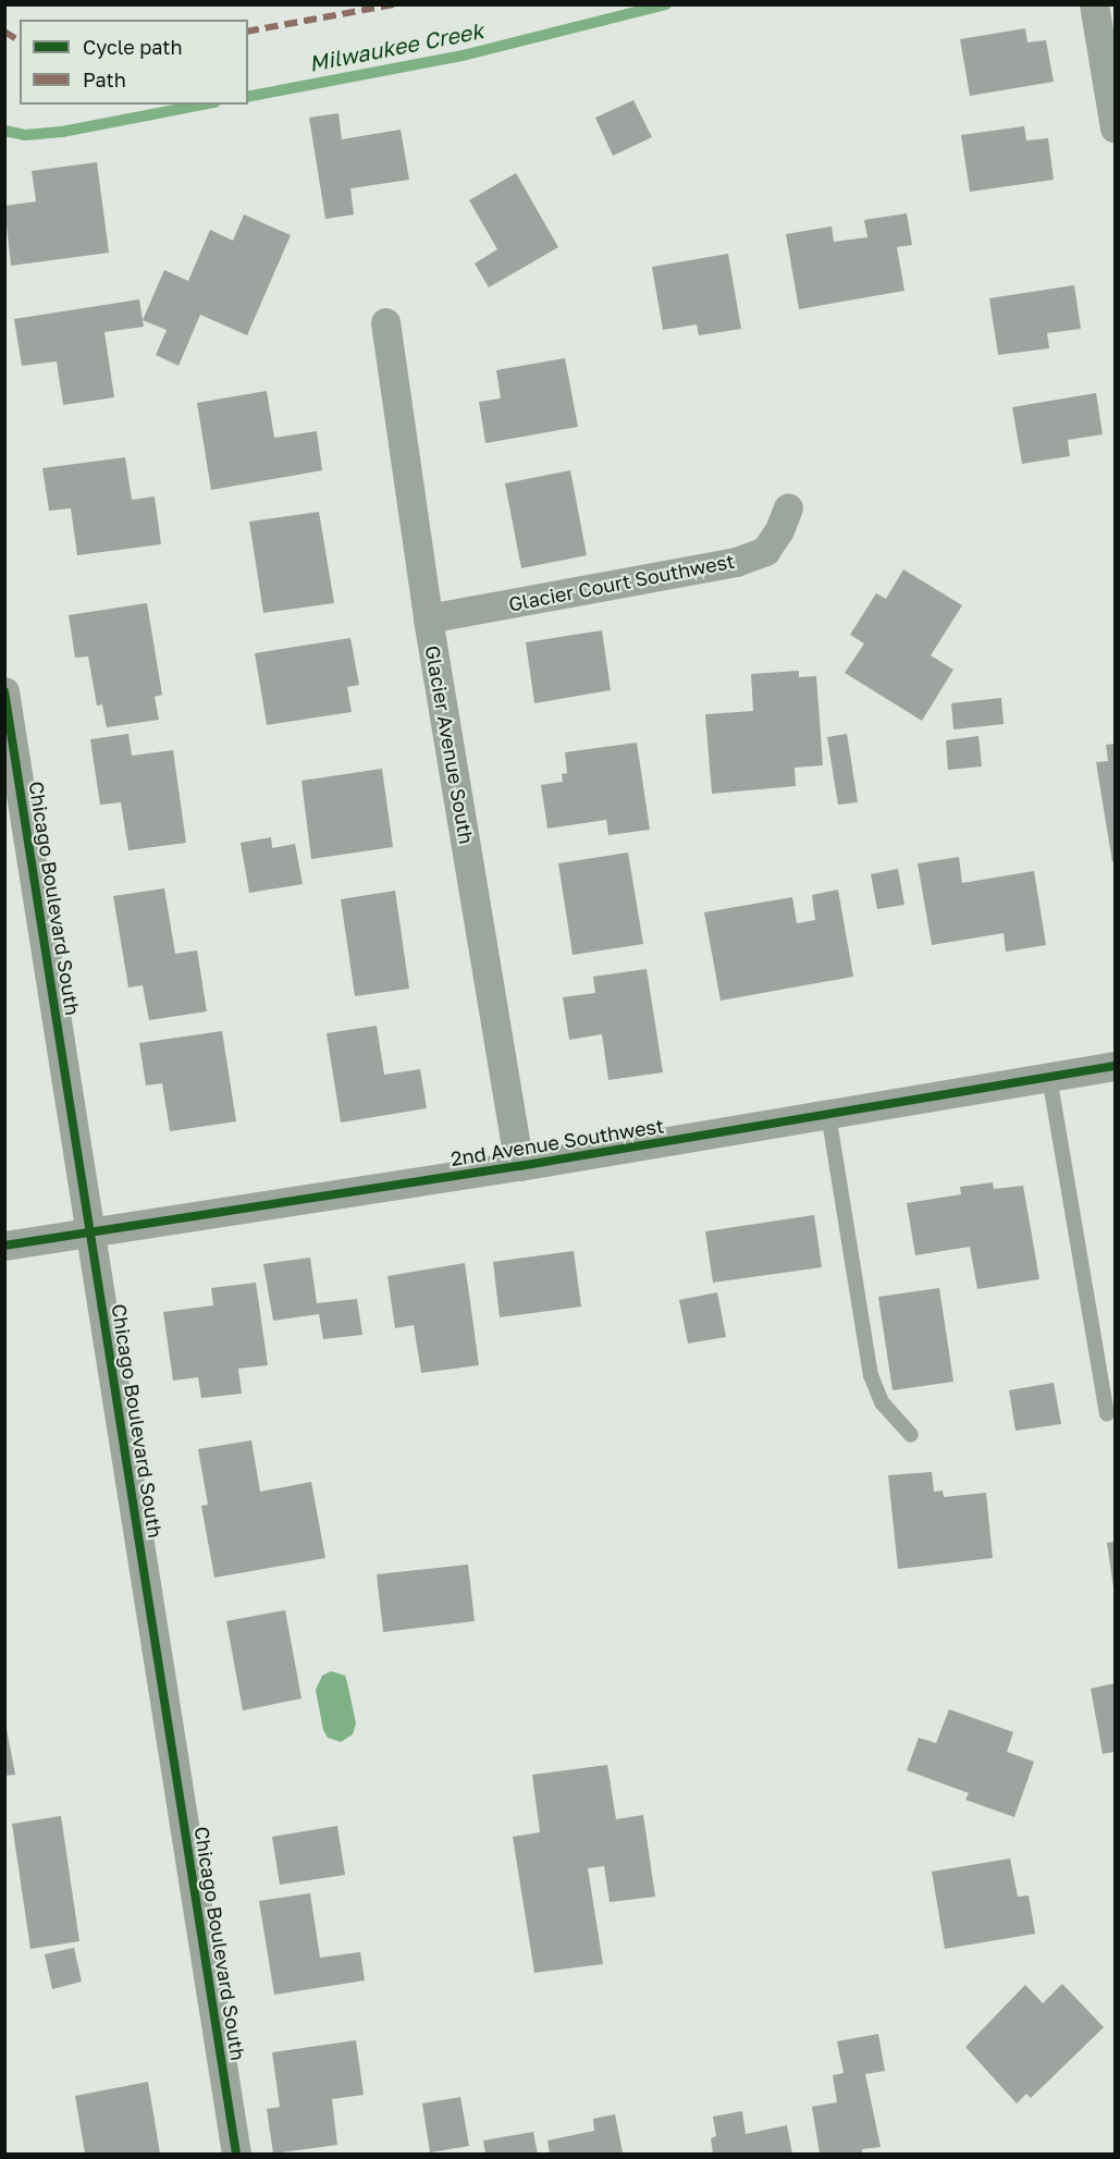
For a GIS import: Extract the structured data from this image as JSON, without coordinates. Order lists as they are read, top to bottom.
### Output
{
  "streets": {
    "street": [
      "Glacier Court Southwest",
      "Glacier Avenue South",
      "Chicago Boulevard South",
      "2nd Avenue Southwest"
    ]
  },
  "crossings": [
    ["Glacier Court Southwest", "Glacier Avenue South"],
    ["Glacier Avenue South", "2nd Avenue Southwest"],
    ["Chicago Boulevard South", "2nd Avenue Southwest"]
  ],
  "water": ["Milwaukee Creek"],
  "legend": ["Cycle path", "Path"]
}
